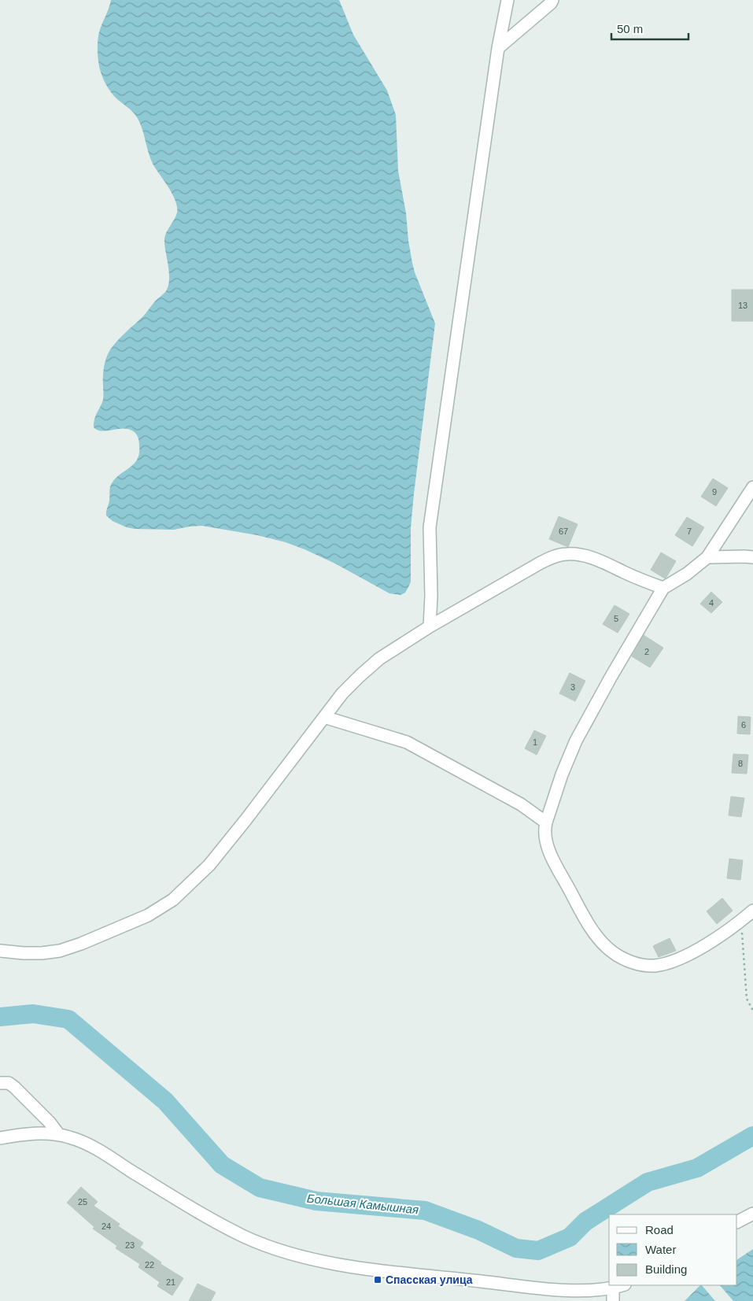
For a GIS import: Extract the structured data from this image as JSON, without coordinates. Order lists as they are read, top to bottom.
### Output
{
  "water": ["Большая Камышная"],
  "places": {
    "transit": ["Спасская улица"]
  },
  "house_numbers": [
    "13",
    "9",
    "67",
    "7",
    "4",
    "5",
    "2",
    "3",
    "6",
    "1",
    "8",
    "25",
    "24",
    "23",
    "22",
    "21"
  ],
  "legend": ["Road", "Water", "Building"],
  "scale_bar": "50 m"
}
